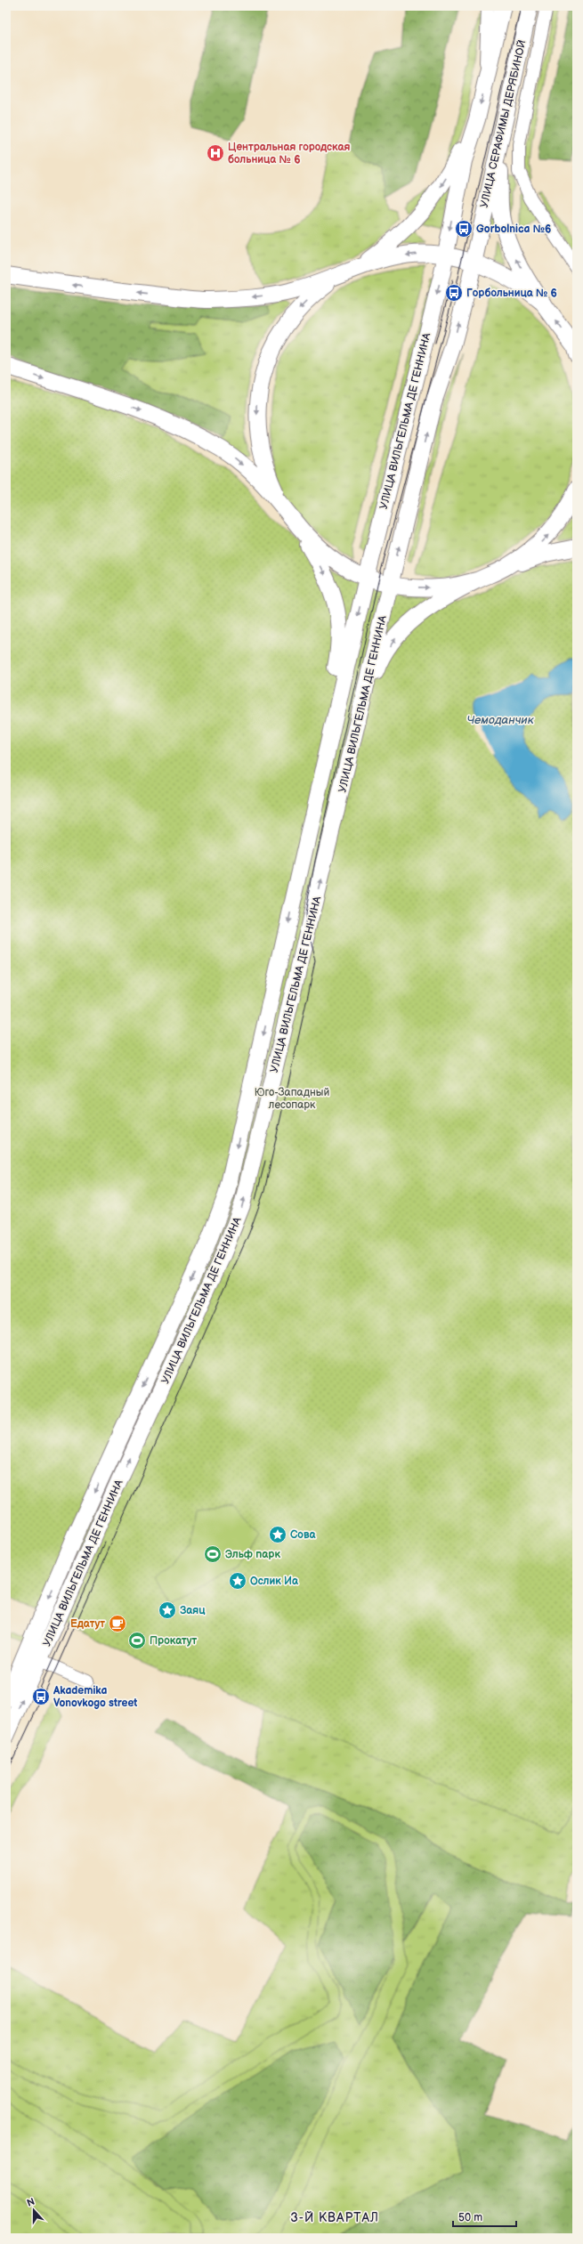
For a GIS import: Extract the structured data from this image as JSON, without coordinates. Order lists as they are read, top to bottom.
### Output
{
  "streets": {
    "main road": ["УЛИЦА СЕРАФИМЫ ДЕРЯБИНОЙ", "УЛИЦА ВИЛЬГЕЛЬМА ДЕ ГЕННИНА"]
  },
  "crossings": [
    ["УЛИЦА СЕРАФИМЫ ДЕРЯБИНОЙ", "УЛИЦА ВИЛЬГЕЛЬМА ДЕ ГЕННИНА"]
  ],
  "districts": ["3-Й КВАРТАЛ"],
  "water": ["Чемоданчик"],
  "parks": ["Юго-Западный лесопарк"],
  "places": {
    "hospital": ["Центральная городская больница № 6"],
    "bus stop": ["Gorbolnica №6", "Горбольница № 6", "Akademika Vonovkogo street"],
    "place": ["Сова", "Ослик Иа", "Заяц"],
    "sports": ["Эльф парк", "Прокатут"],
    "cafe": ["Едатут"]
  },
  "scale_bar": "50 m",
  "north": "top"
}
